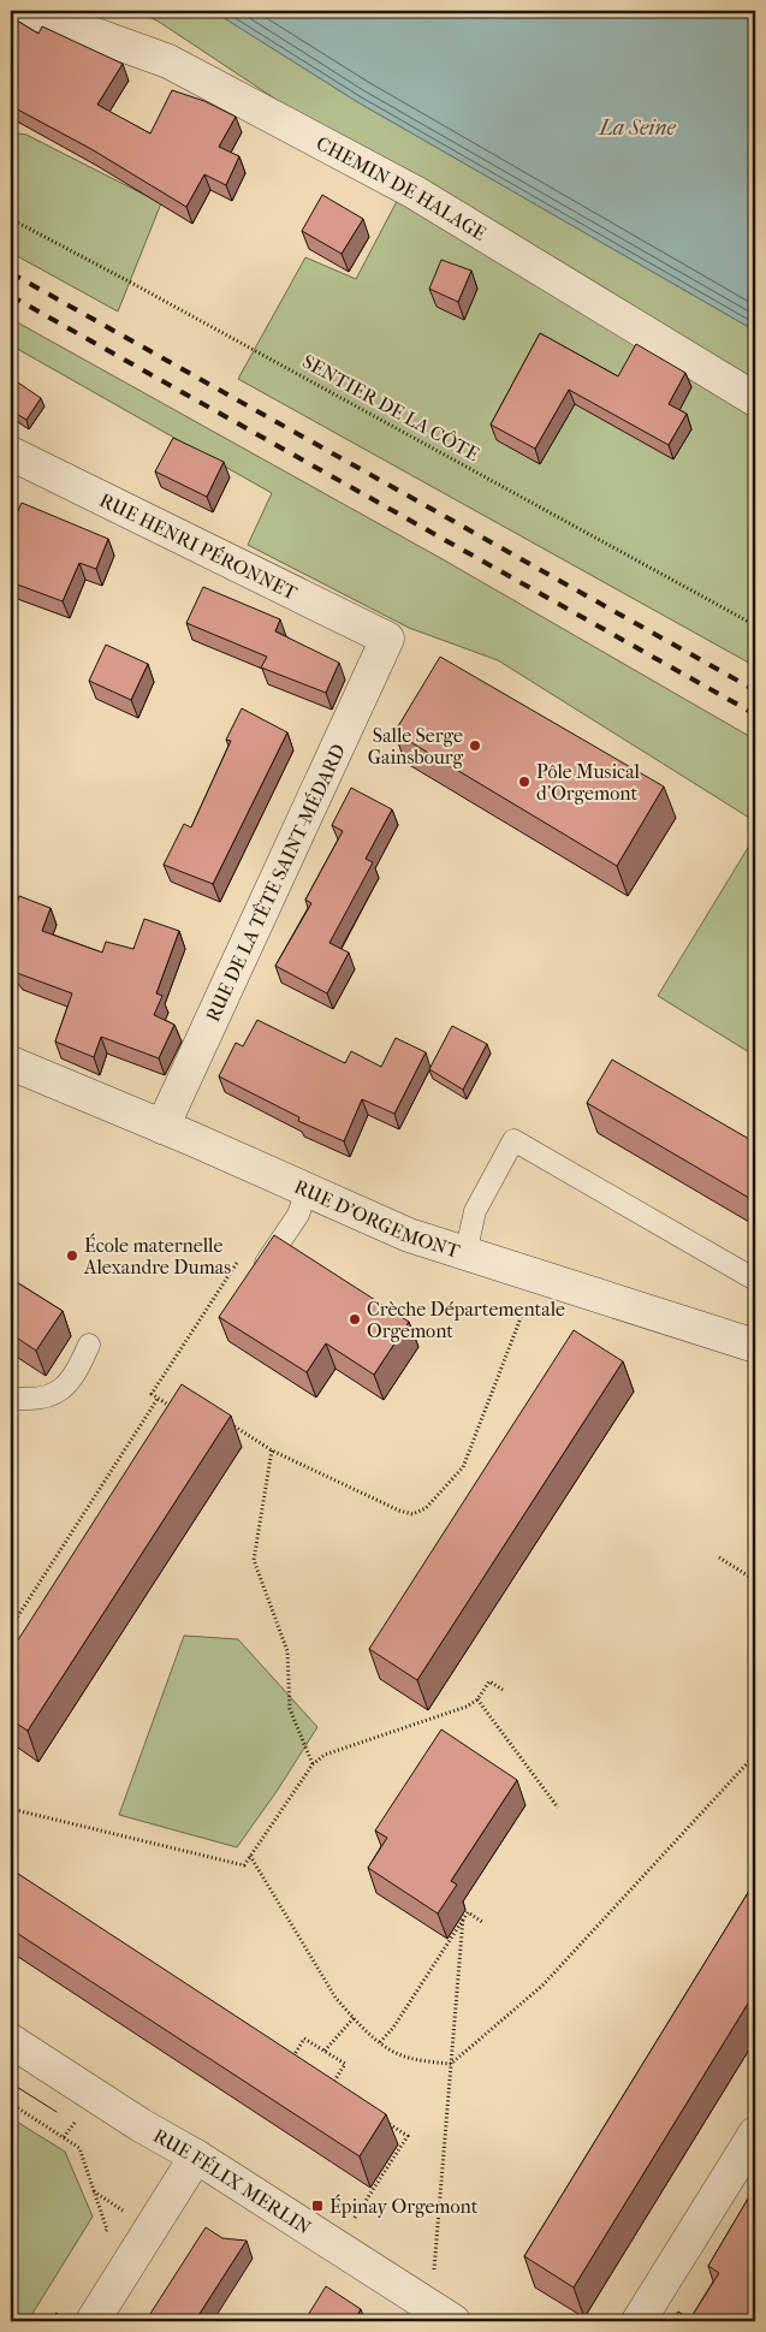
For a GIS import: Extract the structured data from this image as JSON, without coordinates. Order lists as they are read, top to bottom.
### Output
{
  "streets": {
    "street": [
      "CHEMIN DE HALAGE",
      "RUE HENRI PÉRONNET",
      "RUE DE LA TÊTE SAINT-MÉDARD",
      "RUE D'ORGEMONT",
      "RUE FÉLIX MERLIN"
    ],
    "path": ["SENTIER DE LA CÔTE"]
  },
  "crossings": [
    ["RUE HENRI PÉRONNET", "RUE DE LA TÊTE SAINT-MÉDARD"],
    ["RUE DE LA TÊTE SAINT-MÉDARD", "RUE D'ORGEMONT"]
  ],
  "water": ["La Seine"],
  "places": {
    "other": [
      "Salle Serge Gainsbourg",
      "Pôle Musical d'Orgemont",
      "École maternelle Alexandre Dumas",
      "Crèche Départementale Orgemont"
    ],
    "transit": ["Épinay Orgemont"]
  }
}
